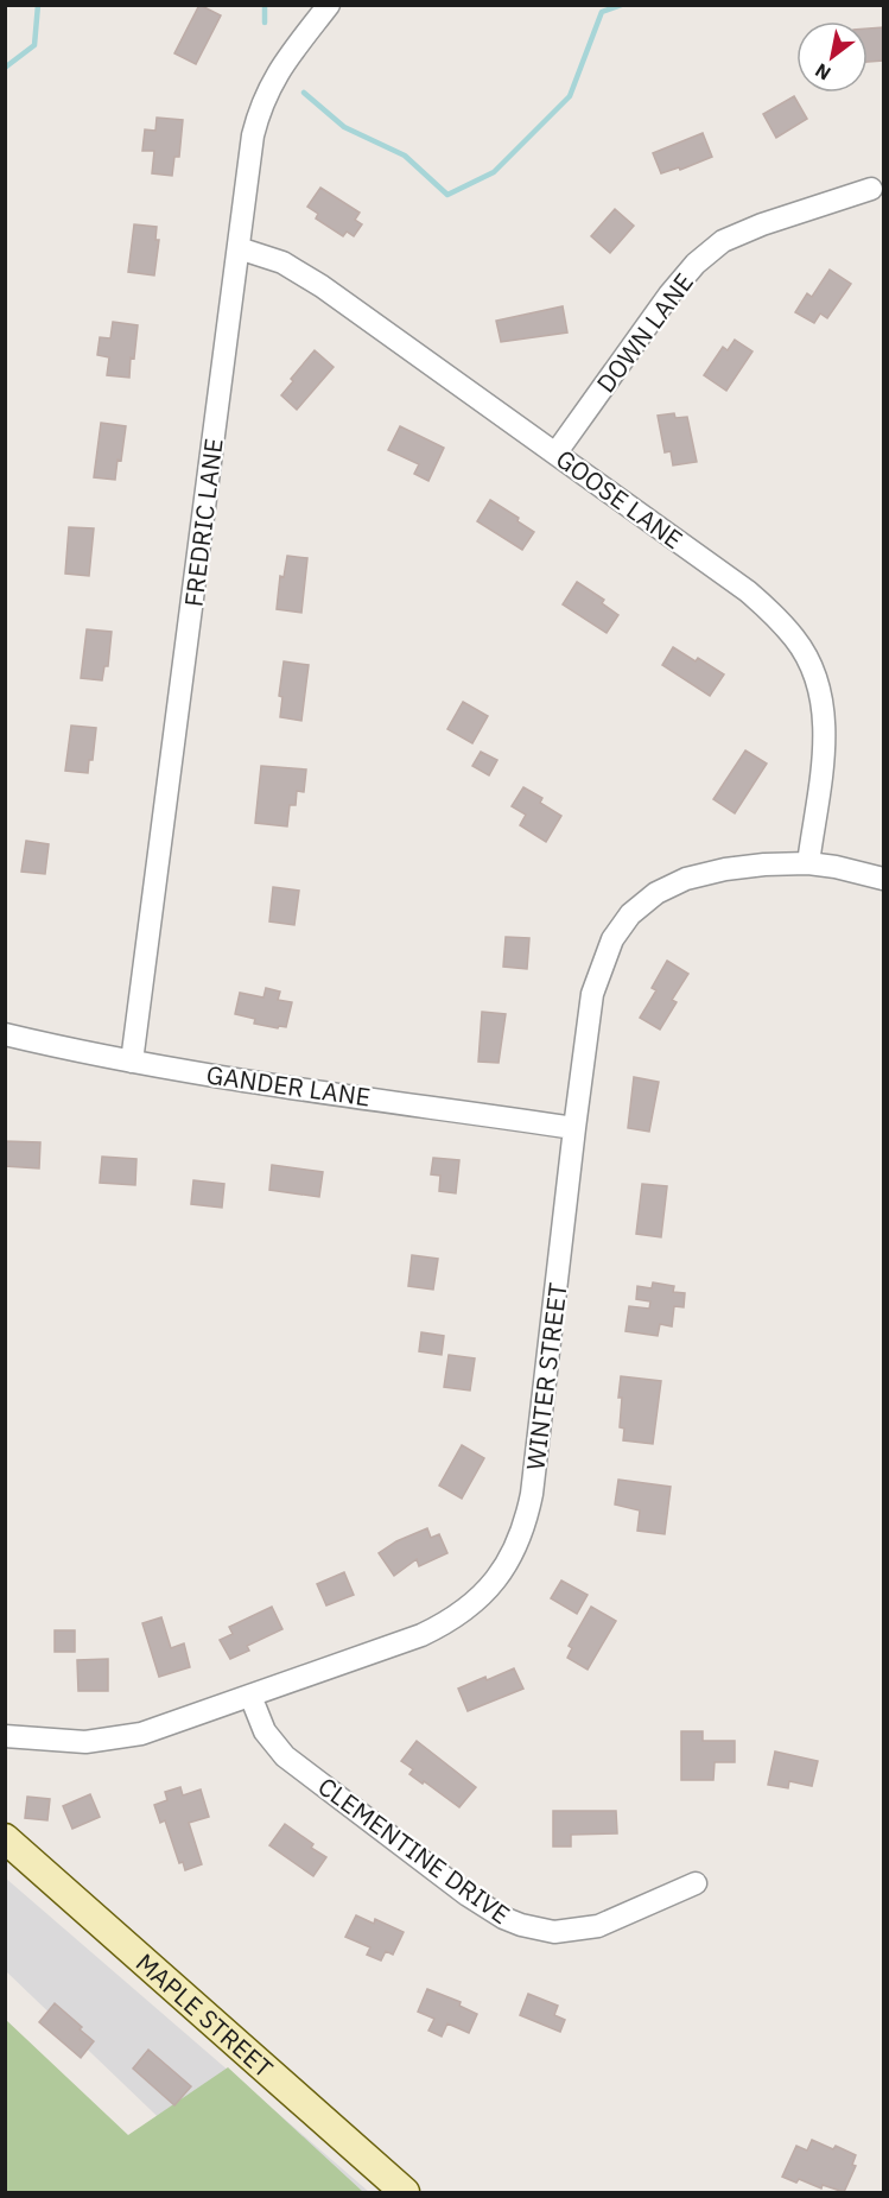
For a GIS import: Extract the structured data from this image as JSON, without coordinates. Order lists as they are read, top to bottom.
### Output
{
  "streets": {
    "street": [
      "DOWN LANE",
      "GOOSE LANE",
      "FREDRIC LANE",
      "GANDER LANE",
      "WINTER STREET",
      "CLEMENTINE DRIVE",
      "MAPLE STREET"
    ]
  },
  "crossings": [
    ["DOWN LANE", "GOOSE LANE"],
    ["GOOSE LANE", "FREDRIC LANE"],
    ["GOOSE LANE", "WINTER STREET"],
    ["FREDRIC LANE", "GANDER LANE"],
    ["GANDER LANE", "WINTER STREET"],
    ["WINTER STREET", "CLEMENTINE DRIVE"]
  ],
  "north": "bottom left"
}
